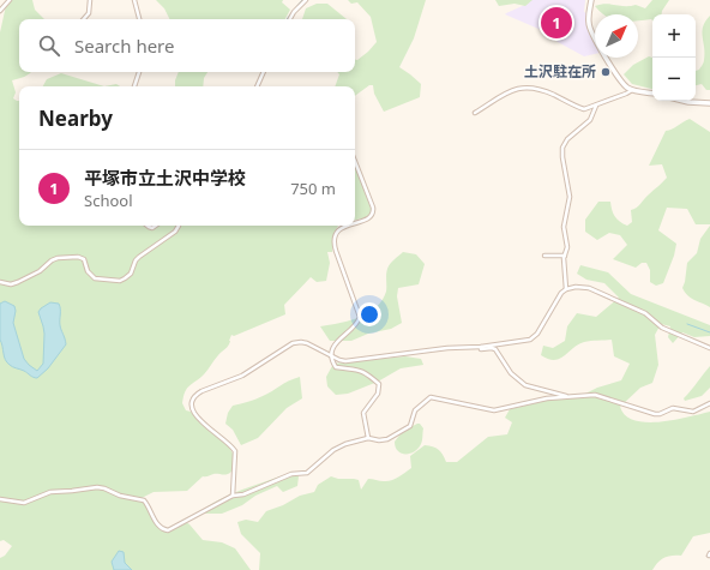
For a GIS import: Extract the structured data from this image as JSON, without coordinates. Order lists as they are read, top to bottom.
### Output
{
  "places": ["土沢駐在所"],
  "north": "top right",
  "page": {
    "pins": "1",
    "map_buttons": ["+", "−"],
    "search": "Search here",
    "heading": "Nearby",
    "list": [
      {
        "mark": "1",
        "name": "平塚市立土沢中学校",
        "note": "School",
        "value": "750 m"
      }
    ]
  }
}
